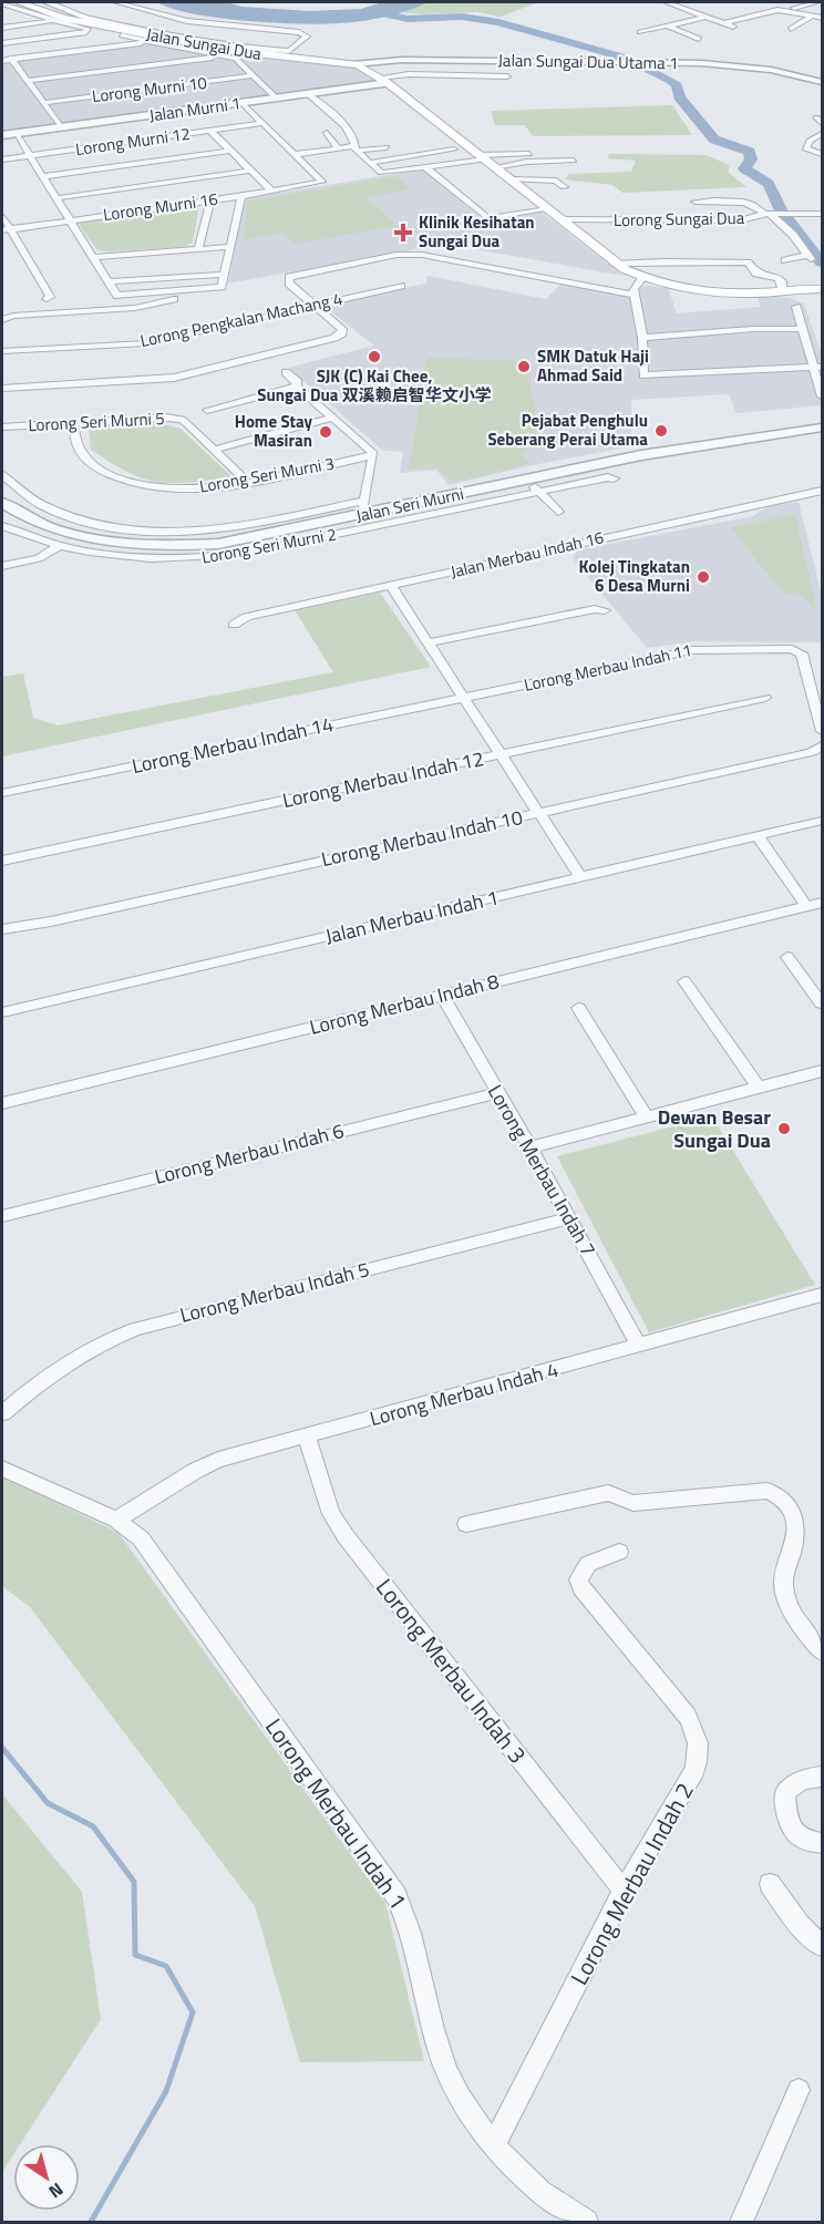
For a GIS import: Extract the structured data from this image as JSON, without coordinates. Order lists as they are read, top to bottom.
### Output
{
  "streets": {
    "main road": ["Jalan Sungai Dua"],
    "street": [
      "Jalan Sungai Dua Utama 1",
      "Lorong Murni 10",
      "Jalan Murni 1",
      "Lorong Murni 12",
      "Lorong Murni 16",
      "Lorong Sungai Dua",
      "Lorong Pengkalan Machang 4",
      "Lorong Seri Murni 5",
      "Lorong Seri Murni 3",
      "Jalan Seri Murni",
      "Lorong Seri Murni 2",
      "Jalan Merbau Indah 16",
      "Lorong Merbau Indah 11",
      "Lorong Merbau Indah 14",
      "Lorong Merbau Indah 12",
      "Lorong Merbau Indah 10",
      "Jalan Merbau Indah 1",
      "Lorong Merbau Indah 8",
      "Lorong Merbau Indah 6",
      "Lorong Merbau Indah 7",
      "Lorong Merbau Indah 5",
      "Lorong Merbau Indah 4",
      "Lorong Merbau Indah 3",
      "Lorong Merbau Indah 1",
      "Lorong Merbau Indah 2"
    ]
  },
  "crossings": [
    ["Jalan Sungai Dua", "Jalan Sungai Dua Utama 1"],
    ["Jalan Sungai Dua", "Jalan Murni 1"],
    ["Jalan Sungai Dua", "Lorong Sungai Dua"],
    ["Lorong Seri Murni 5", "Lorong Seri Murni 3"],
    ["Lorong Merbau Indah 11", "Lorong Merbau Indah 14"],
    ["Lorong Merbau Indah 8", "Lorong Merbau Indah 7"],
    ["Lorong Merbau Indah 6", "Lorong Merbau Indah 7"],
    ["Lorong Merbau Indah 7", "Lorong Merbau Indah 5"],
    ["Lorong Merbau Indah 7", "Lorong Merbau Indah 4"],
    ["Lorong Merbau Indah 4", "Lorong Merbau Indah 3"],
    ["Lorong Merbau Indah 4", "Lorong Merbau Indah 1"],
    ["Lorong Merbau Indah 3", "Lorong Merbau Indah 2"],
    ["Lorong Merbau Indah 1", "Lorong Merbau Indah 2"]
  ],
  "places": {
    "health": ["Klinik Kesihatan Sungai Dua"],
    "other": [
      "SJK (C) Kai Chee, Sungai Dua 双溪赖启智华文小学",
      "SMK Datuk Haji Ahmad Said",
      "Pejabat Penghulu Seberang Perai Utama",
      "Home Stay Masiran",
      "Kolej Tingkatan 6 Desa Murni",
      "Dewan Besar Sungai Dua"
    ]
  },
  "north": "bottom right"
}
